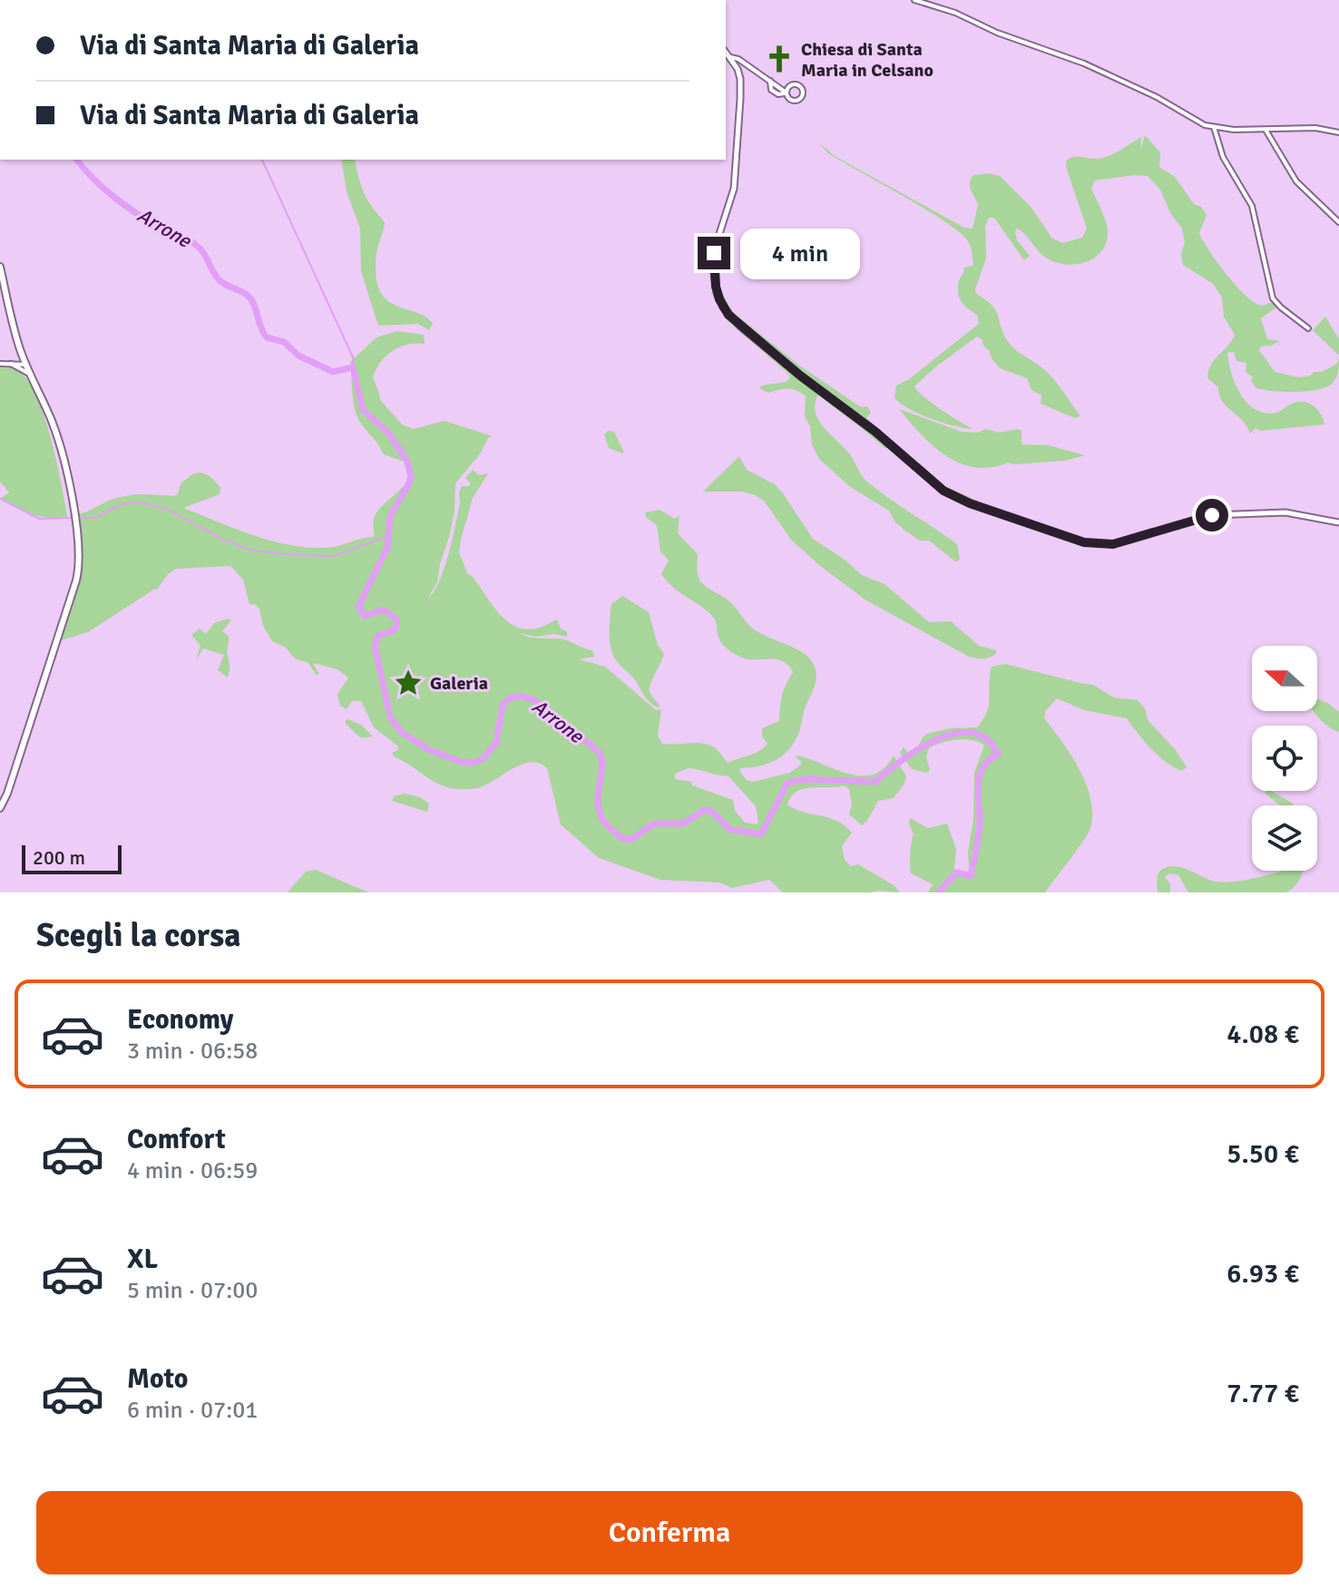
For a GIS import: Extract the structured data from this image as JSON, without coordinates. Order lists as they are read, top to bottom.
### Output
{
  "water": ["Arrone"],
  "places": {
    "church": ["Chiesa di Santa Maria in Celsano"],
    "place": ["Galeria"]
  },
  "scale_bar": "200 m",
  "north": "left",
  "page": {
    "banner": ["Via di Santa Maria di Galeria", "Via di Santa Maria di Galeria"],
    "bubble": "4 min",
    "scale": "200 m",
    "heading": "Scegli la corsa",
    "list": [
      {
        "name": "Economy",
        "note": "3 min · 06:58",
        "value": "4.08 €"
      },
      {
        "name": "Comfort",
        "note": "4 min · 06:59",
        "value": "5.50 €"
      },
      {
        "name": "XL",
        "note": "5 min · 07:00",
        "value": "6.93 €"
      },
      {
        "name": "Moto",
        "note": "6 min · 07:01",
        "value": "7.77 €"
      }
    ],
    "buttons": "Conferma"
  }
}
